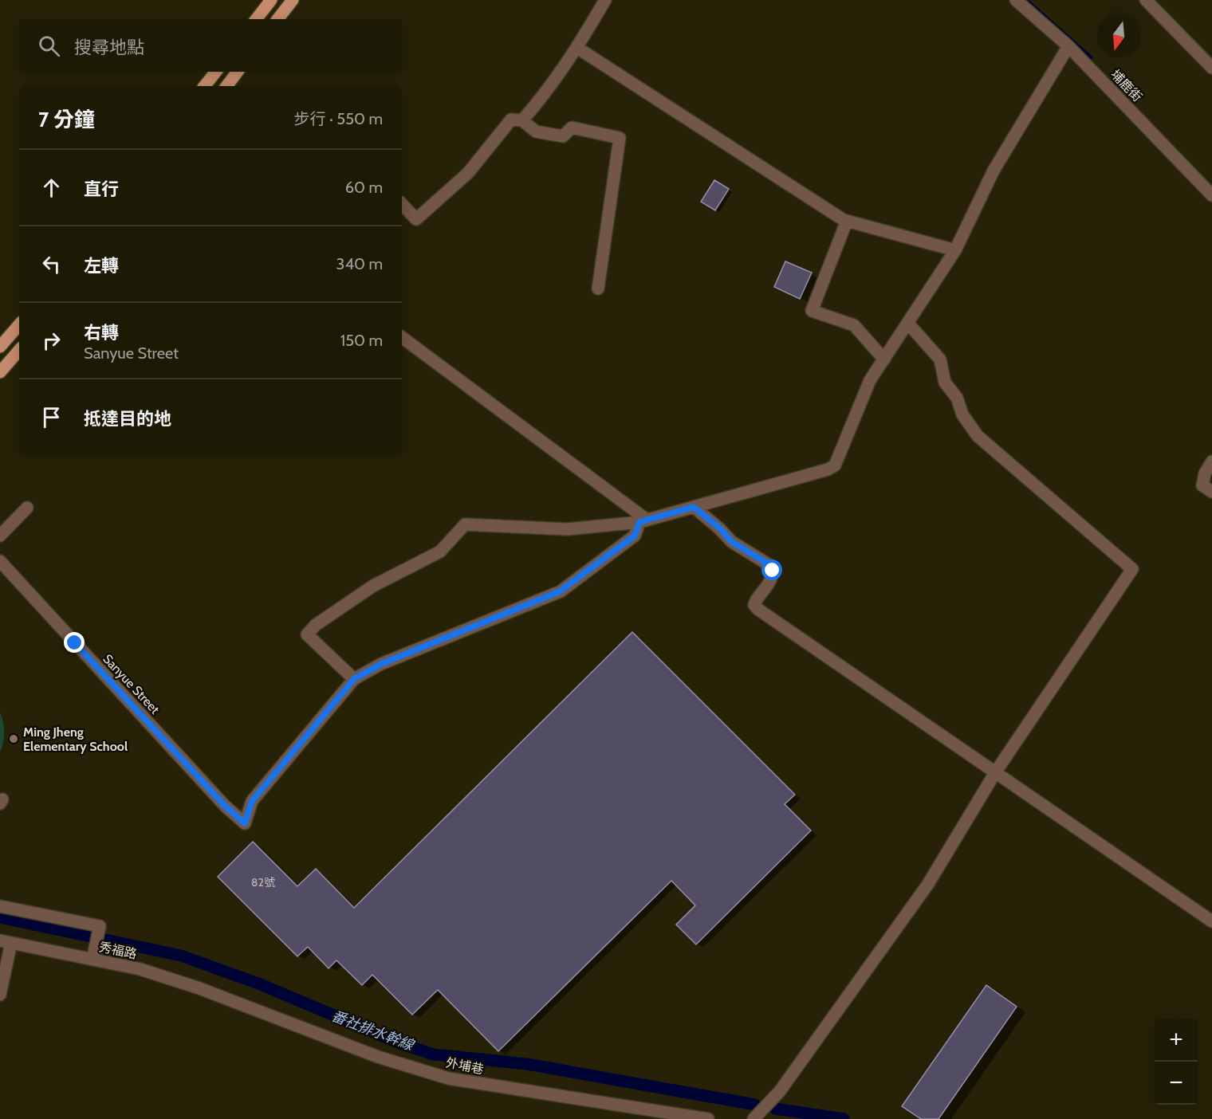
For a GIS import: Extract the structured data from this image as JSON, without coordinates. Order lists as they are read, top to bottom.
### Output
{
  "streets": {
    "street": [
      "埔鹿街",
      "Sanyue Street",
      "秀福路",
      "外埔巷"
    ]
  },
  "crossings": [
    ["秀福路", "外埔巷"]
  ],
  "water": ["番社排水幹線"],
  "places": ["Ming Jheng Elementary School"],
  "house_numbers": ["82號"],
  "north": "bottom",
  "page": {
    "search": "搜尋地點",
    "heading": ["7 分鐘", "步行 · 550 m"],
    "list": [
      ["直行", "60 m"],
      ["左轉", "340 m"],
      ["右轉", "Sanyue Street", "150 m"],
      "抵達目的地"
    ],
    "map_buttons": ["+", "−"]
  }
}
